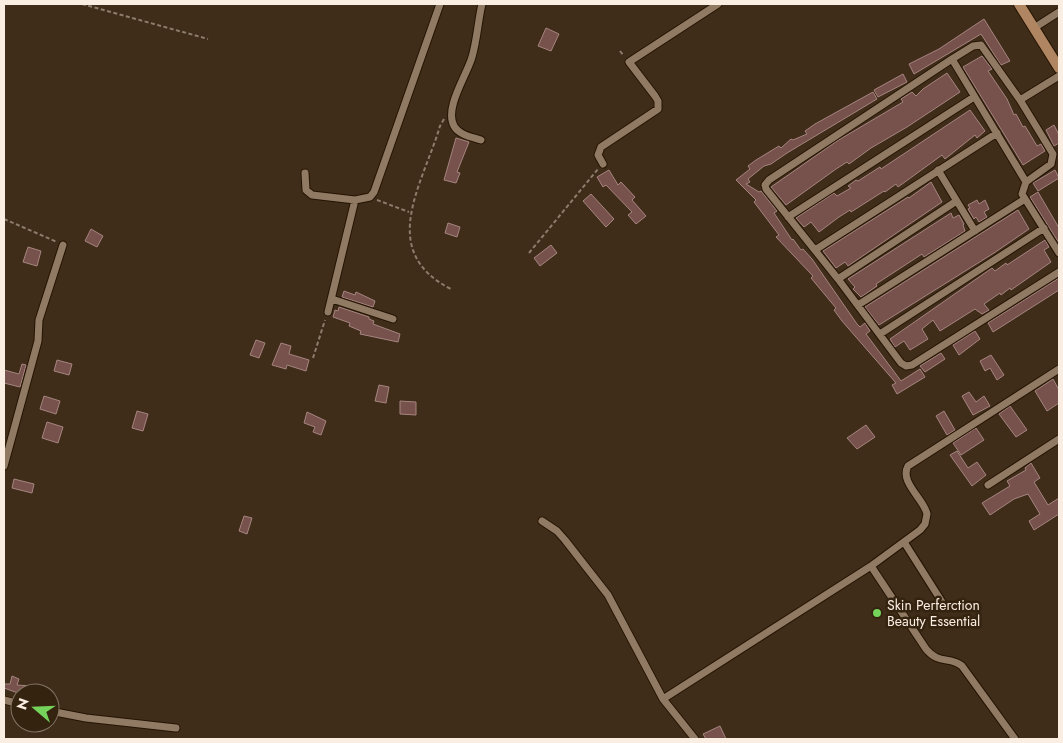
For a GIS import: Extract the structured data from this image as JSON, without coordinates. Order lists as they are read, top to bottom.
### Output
{
  "places": ["Skin Perferction Beauty Essential"],
  "north": "left"
}
